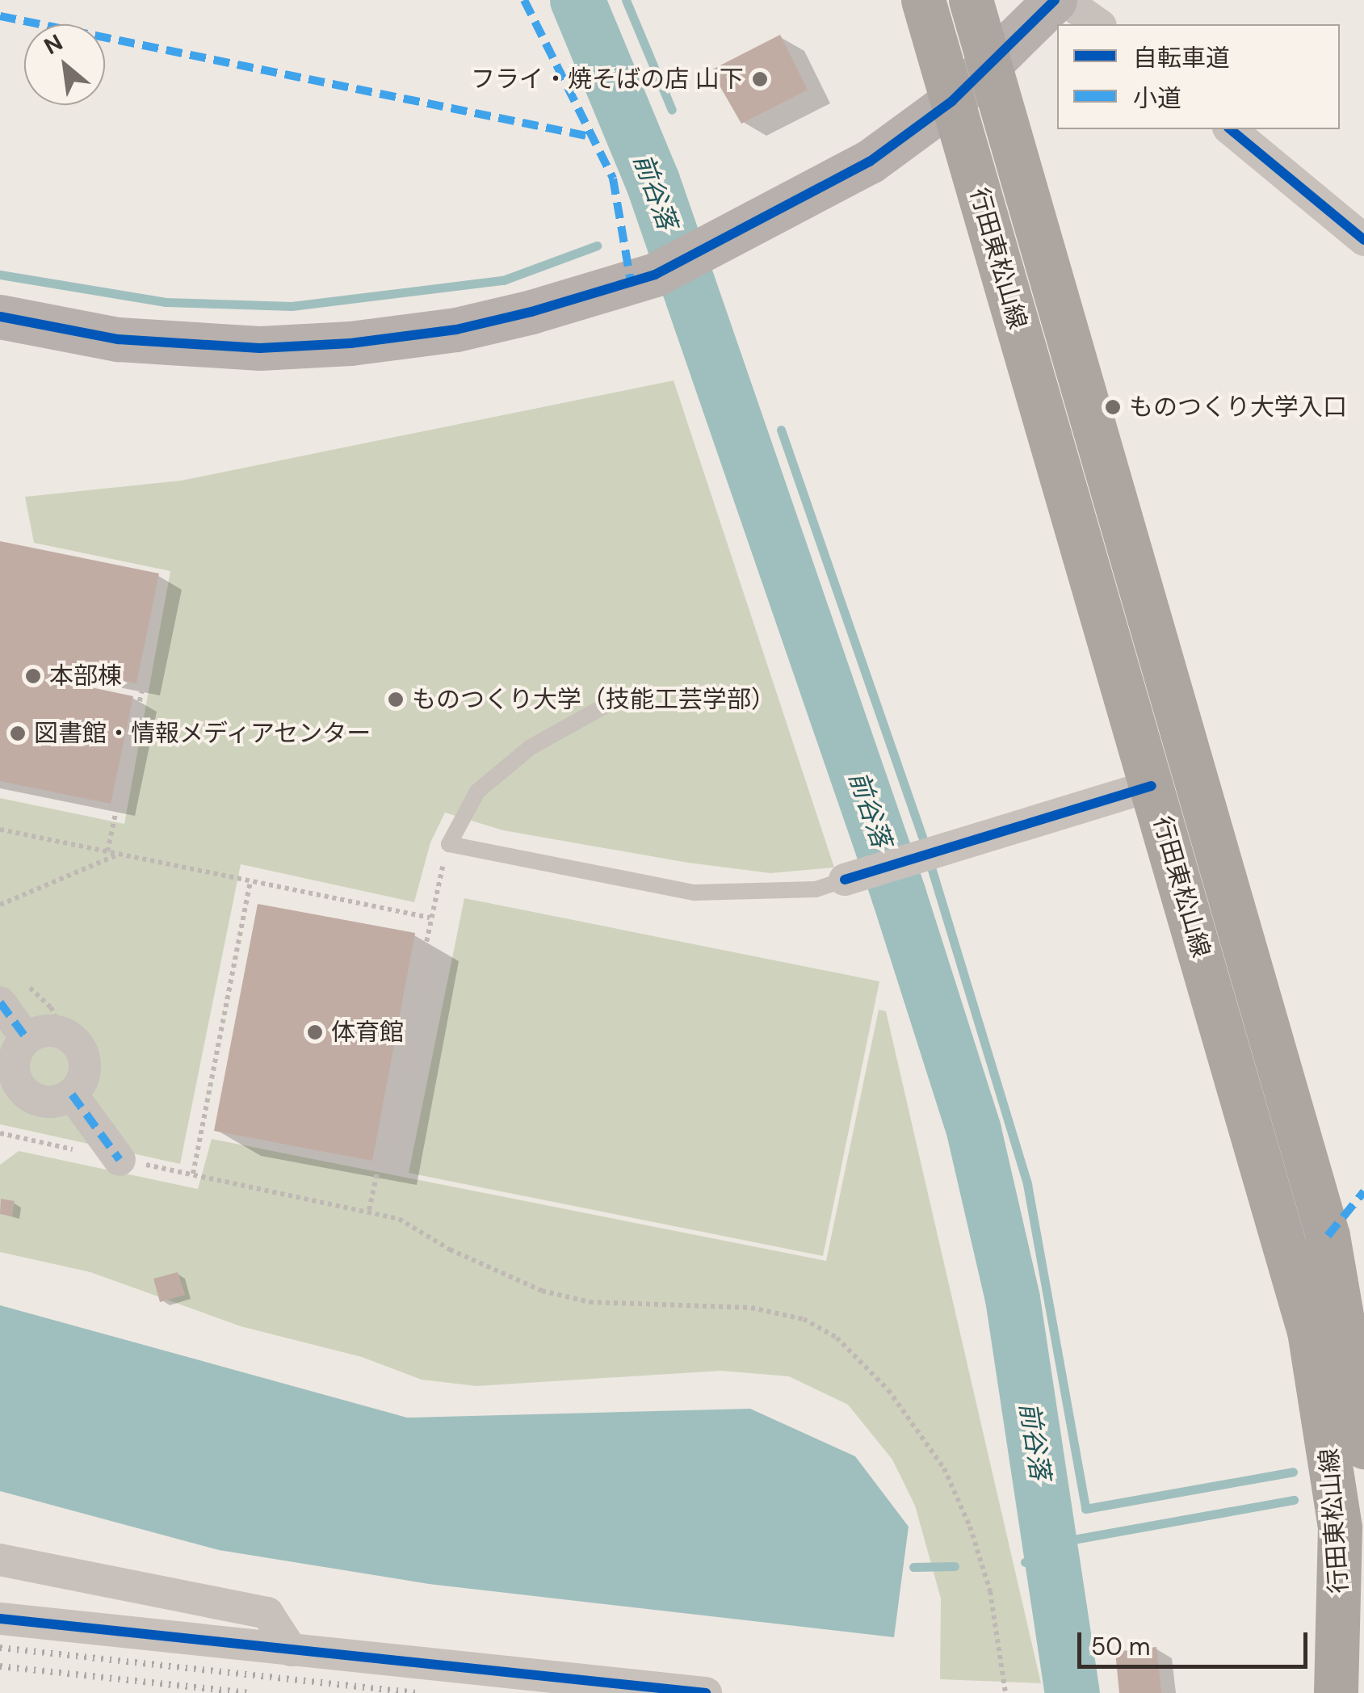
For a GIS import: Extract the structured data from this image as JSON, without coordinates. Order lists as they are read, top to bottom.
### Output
{
  "streets": {
    "main road": ["行田東松山線"]
  },
  "water": ["前谷落"],
  "places": [
    "フライ・焼そばの店 山下",
    "ものつくり大学入口",
    "本部棟",
    "ものつくり大学（技能工芸学部）",
    "図書館・情報メディアセンター",
    "体育館"
  ],
  "legend": ["自転車道", "小道"],
  "scale_bar": "50 m",
  "north": "top left"
}
